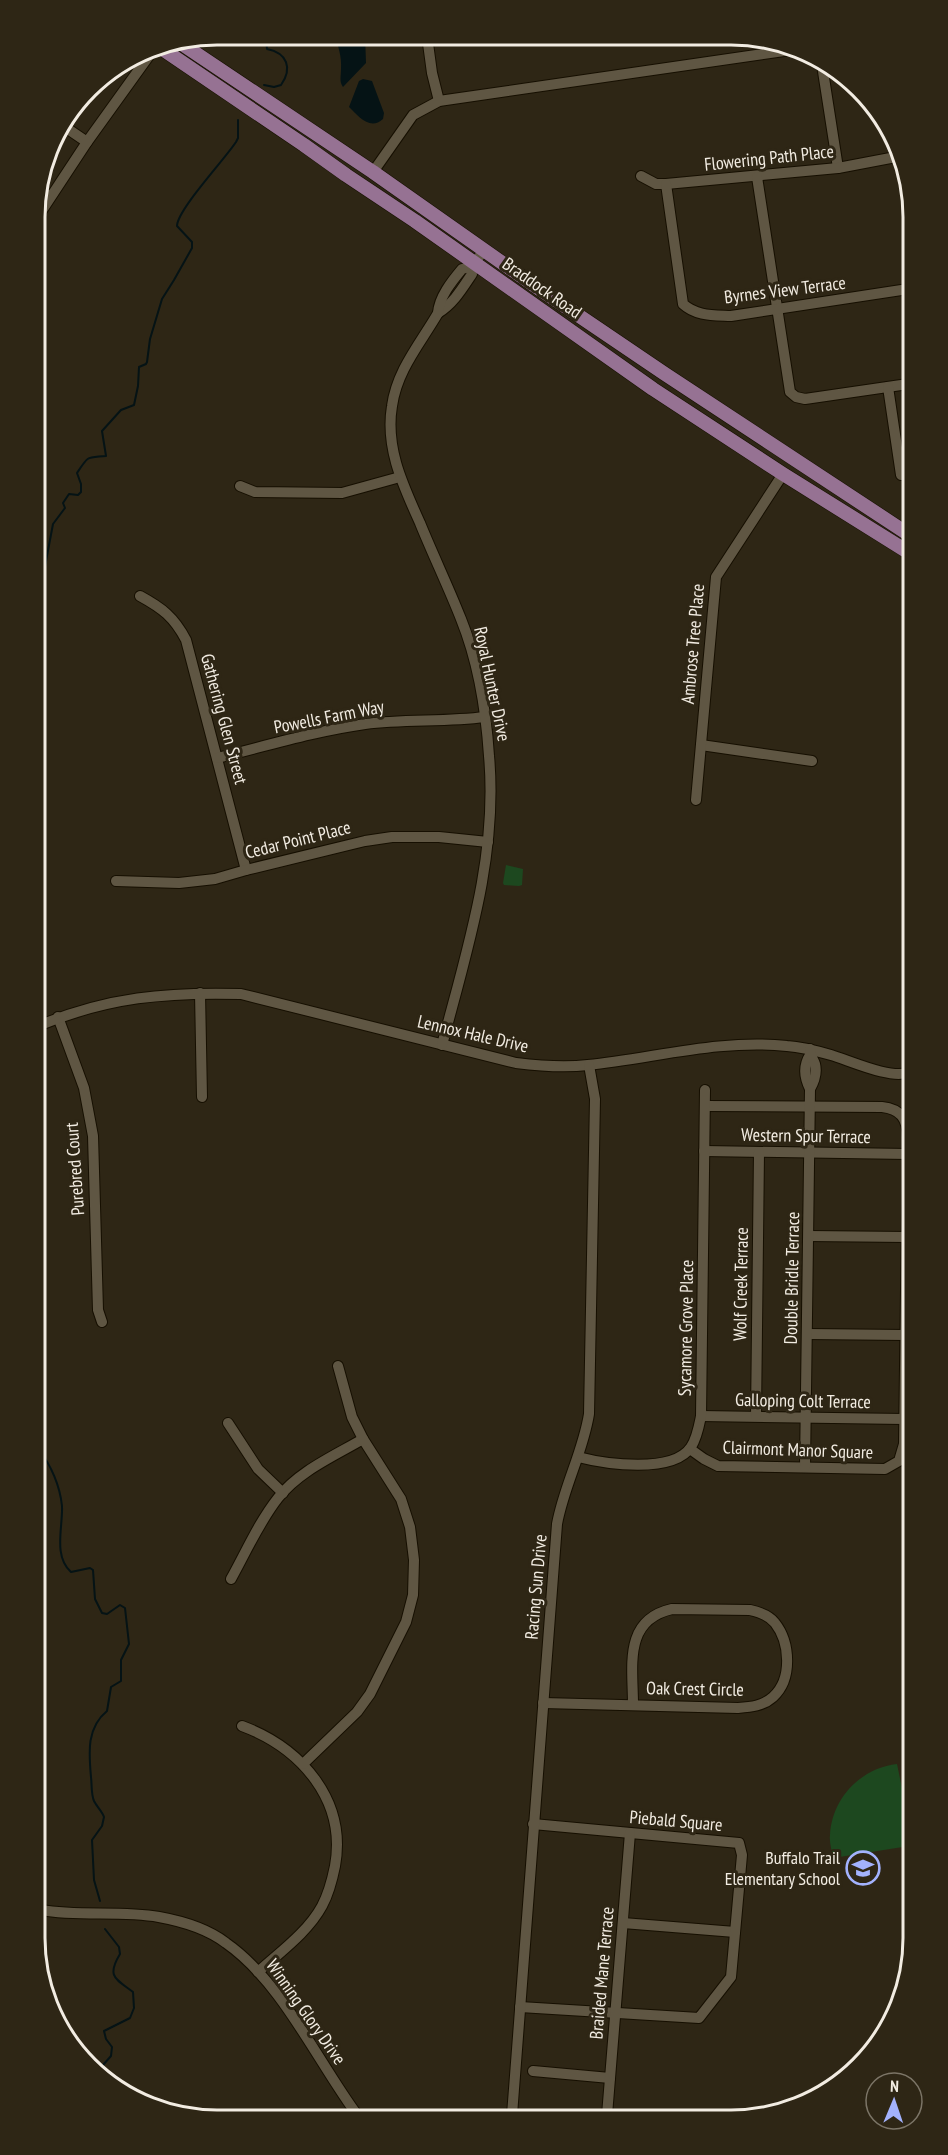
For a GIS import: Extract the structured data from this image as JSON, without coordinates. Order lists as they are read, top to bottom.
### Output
{
  "streets": {
    "main road": ["Braddock Road"],
    "street": [
      "Flowering Path Place",
      "Byrnes View Terrace",
      "Ambrose Tree Place",
      "Royal Hunter Drive",
      "Powells Farm Way",
      "Gathering Glen Street",
      "Cedar Point Place",
      "Lennox Hale Drive",
      "Western Spur Terrace",
      "Purebred Court",
      "Double Bridle Terrace",
      "Wolf Creek Terrace",
      "Sycamore Grove Place",
      "Galloping Colt Terrace",
      "Clairmont Manor Square",
      "Racing Sun Drive",
      "Oak Crest Circle",
      "Piebald Square",
      "Braided Mane Terrace",
      "Winning Glory Drive"
    ]
  },
  "crossings": [
    ["Flowering Path Place", "Byrnes View Terrace"],
    ["Braddock Road", "Ambrose Tree Place"],
    ["Braddock Road", "Royal Hunter Drive"],
    ["Royal Hunter Drive", "Powells Farm Way"],
    ["Royal Hunter Drive", "Cedar Point Place"],
    ["Royal Hunter Drive", "Lennox Hale Drive"],
    ["Powells Farm Way", "Gathering Glen Street"],
    ["Gathering Glen Street", "Cedar Point Place"],
    ["Lennox Hale Drive", "Purebred Court"],
    ["Lennox Hale Drive", "Double Bridle Terrace"],
    ["Lennox Hale Drive", "Racing Sun Drive"],
    ["Western Spur Terrace", "Double Bridle Terrace"],
    ["Western Spur Terrace", "Wolf Creek Terrace"],
    ["Western Spur Terrace", "Sycamore Grove Place"],
    ["Double Bridle Terrace", "Galloping Colt Terrace"],
    ["Double Bridle Terrace", "Clairmont Manor Square"],
    ["Wolf Creek Terrace", "Galloping Colt Terrace"],
    ["Sycamore Grove Place", "Galloping Colt Terrace"],
    ["Sycamore Grove Place", "Clairmont Manor Square"],
    ["Racing Sun Drive", "Oak Crest Circle"],
    ["Racing Sun Drive", "Piebald Square"],
    ["Piebald Square", "Braided Mane Terrace"]
  ],
  "places": {
    "school or university": ["Buffalo Trail Elementary School"]
  },
  "north": "top"
}
